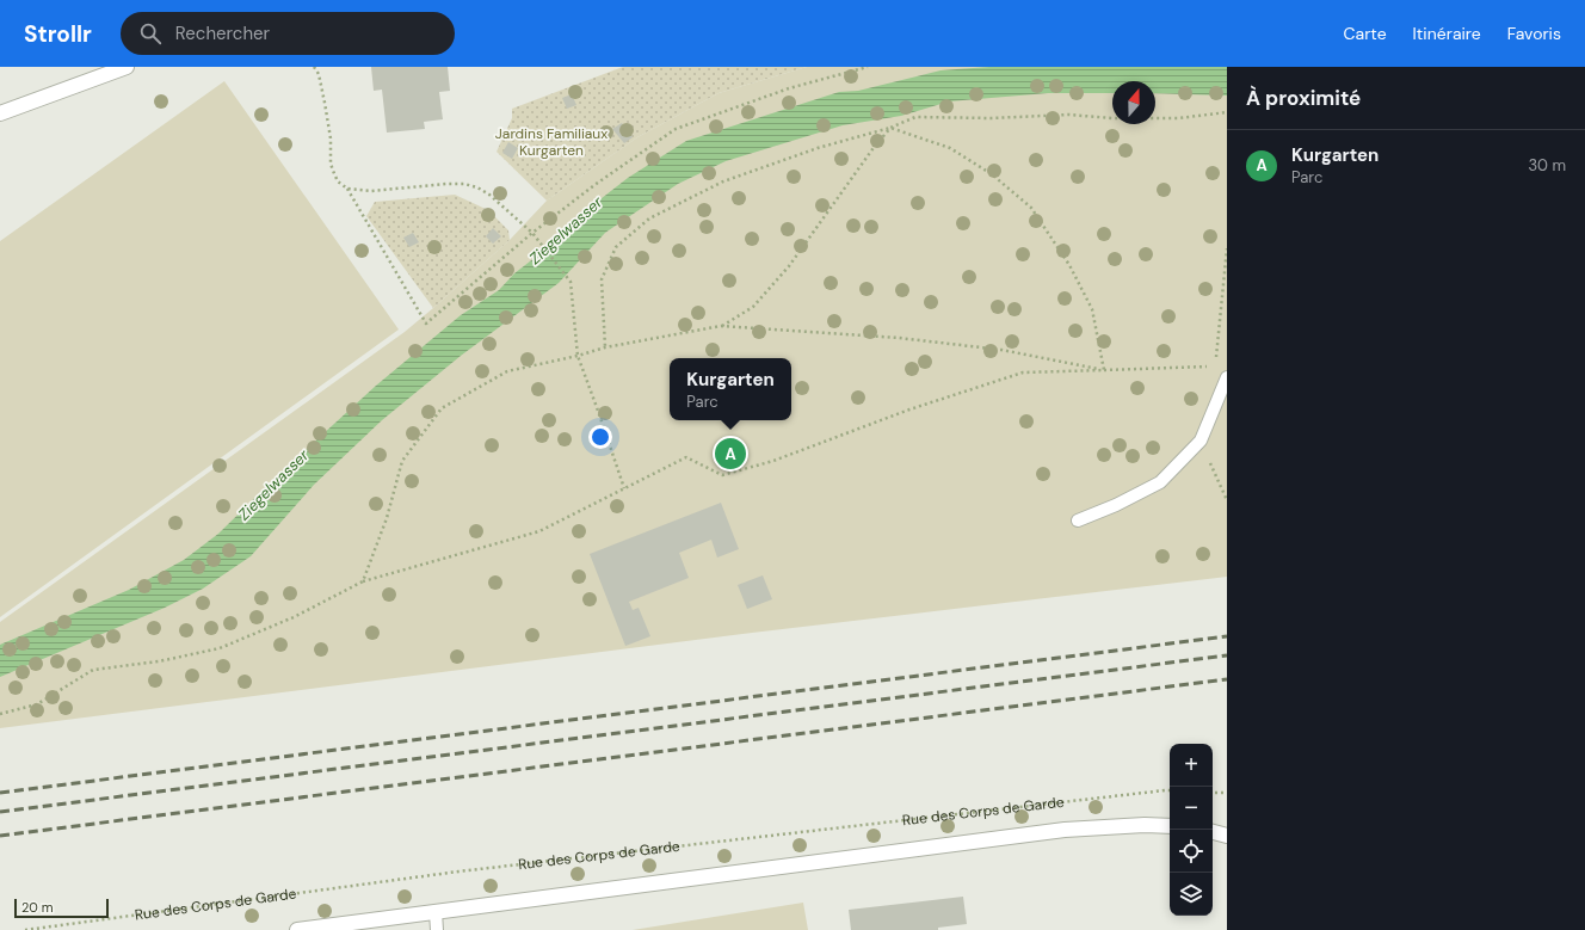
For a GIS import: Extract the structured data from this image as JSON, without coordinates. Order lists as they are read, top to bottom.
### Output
{
  "streets": {
    "street": ["Rue des Corps de Garde"]
  },
  "water": ["Ziegelwasser"],
  "parks": ["Jardins Familiaux Kurgarten"],
  "scale_bar": "20 m",
  "north": "top",
  "page": {
    "header": "Strollr",
    "search": "Rechercher",
    "nav": ["Carte", "Itinéraire", "Favoris"],
    "heading": "À proximité",
    "list": [
      {
        "mark": "A",
        "name": "Kurgarten",
        "note": "Parc",
        "value": "30 m"
      }
    ],
    "popup": ["Kurgarten", "Parc"],
    "pins": "A",
    "map_buttons": ["+", "−"],
    "scale": "20 m"
  }
}
